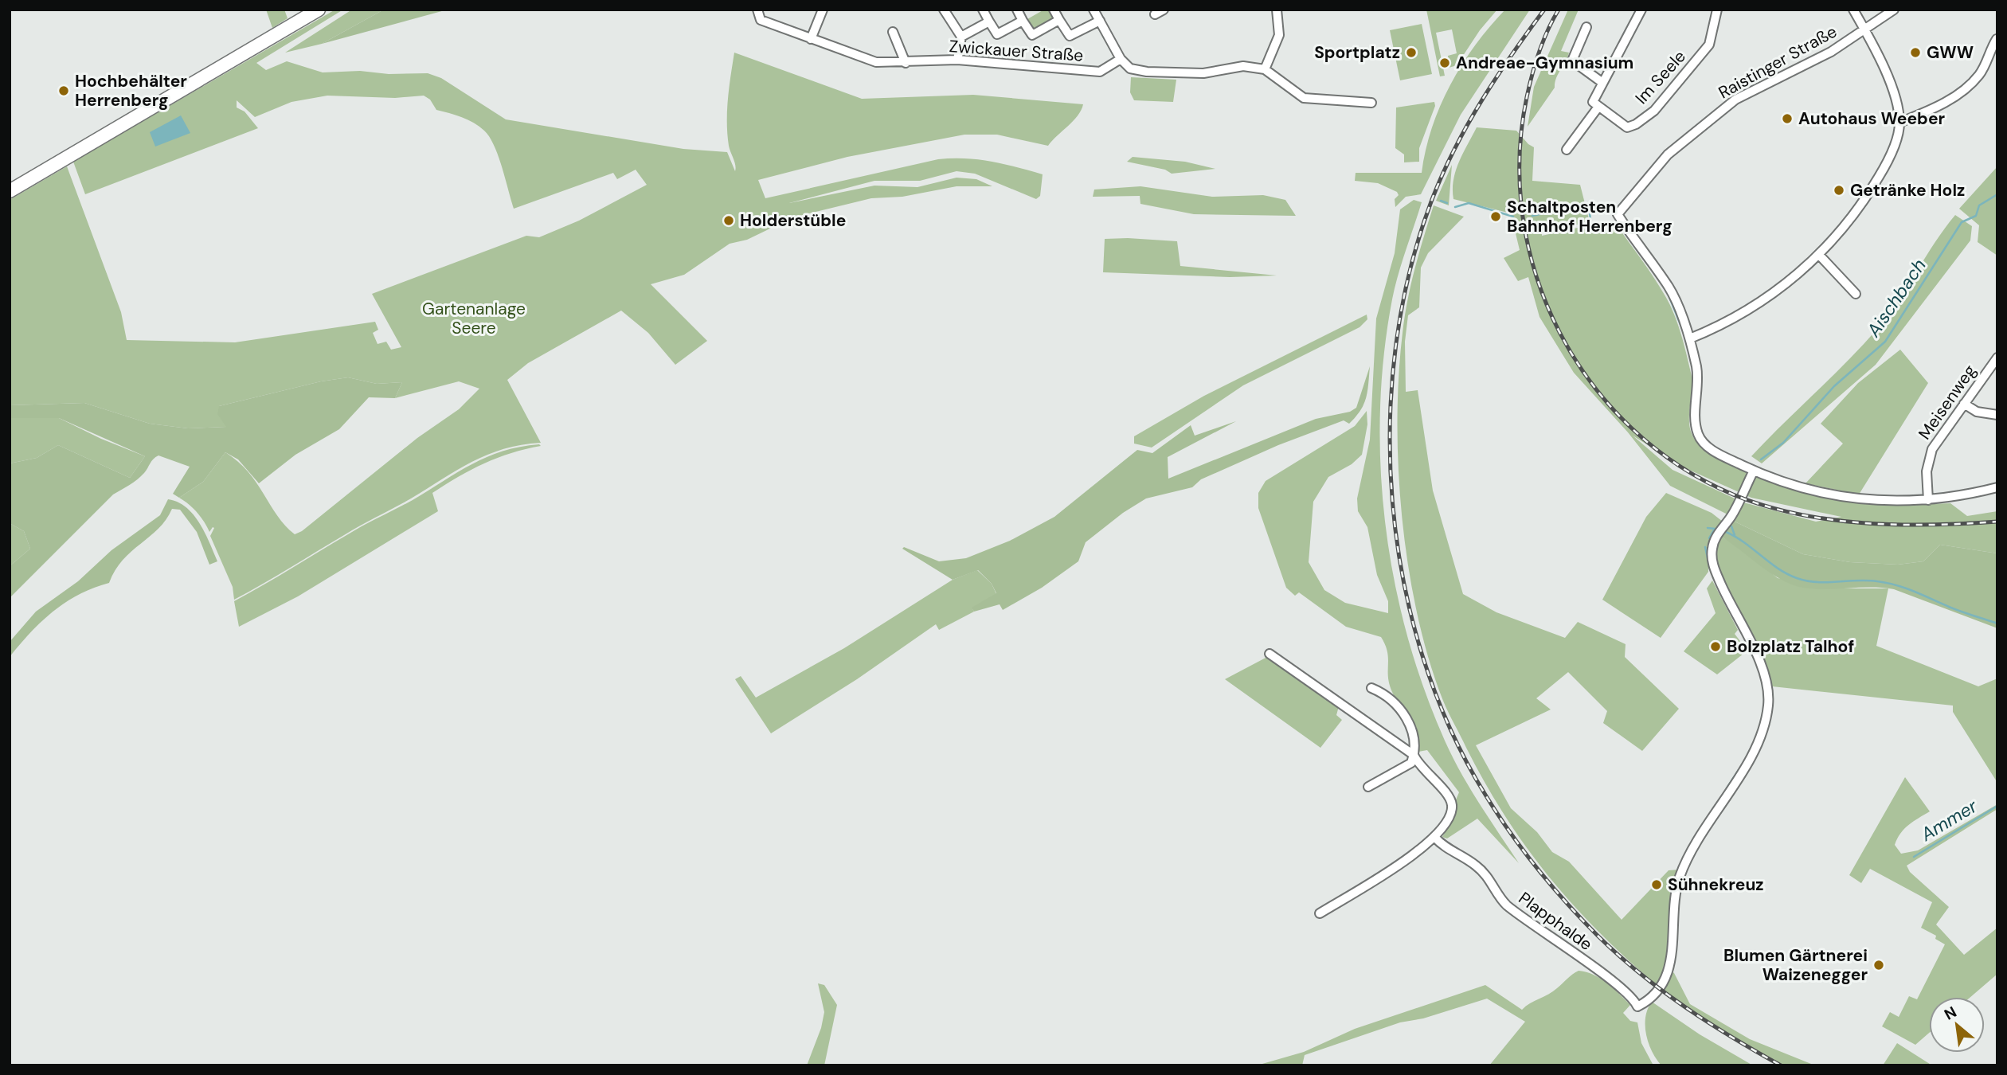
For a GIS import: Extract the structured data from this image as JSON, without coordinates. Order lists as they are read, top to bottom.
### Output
{
  "streets": {
    "street": [
      "Zwickauer Straße",
      "Raistinger Straße",
      "Im Seele",
      "Meisenweg",
      "Plapphalde"
    ]
  },
  "crossings": [
    ["Raistinger Straße", "Meisenweg"],
    ["Raistinger Straße", "Plapphalde"]
  ],
  "water": ["Aischbach", "Ammer"],
  "parks": ["Gartenanlage Seere"],
  "places": [
    "Sportplatz",
    "GWW",
    "Andreae-Gymnasium",
    "Hochbehälter Herrenberg",
    "Autohaus Weeber",
    "Getränke Holz",
    "Schaltposten Bahnhof Herrenberg",
    "Holderstüble",
    "Bolzplatz Talhof",
    "Sühnekreuz",
    "Blumen Gärtnerei Waizenegger"
  ],
  "north": "top left"
}
